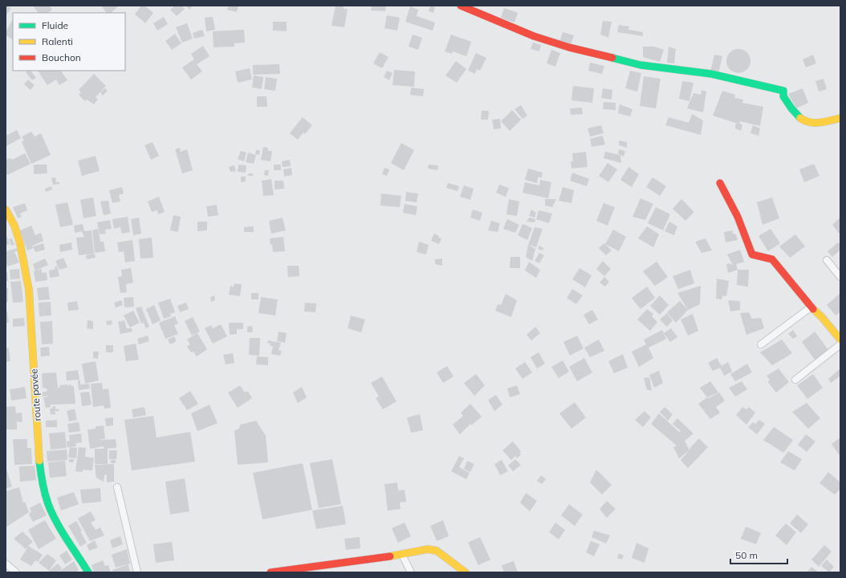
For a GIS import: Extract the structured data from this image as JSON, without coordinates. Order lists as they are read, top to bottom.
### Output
{
  "streets": {
    "street": ["route pavée"]
  },
  "legend": ["Fluide", "Ralenti", "Bouchon"],
  "scale_bar": "50 m"
}
